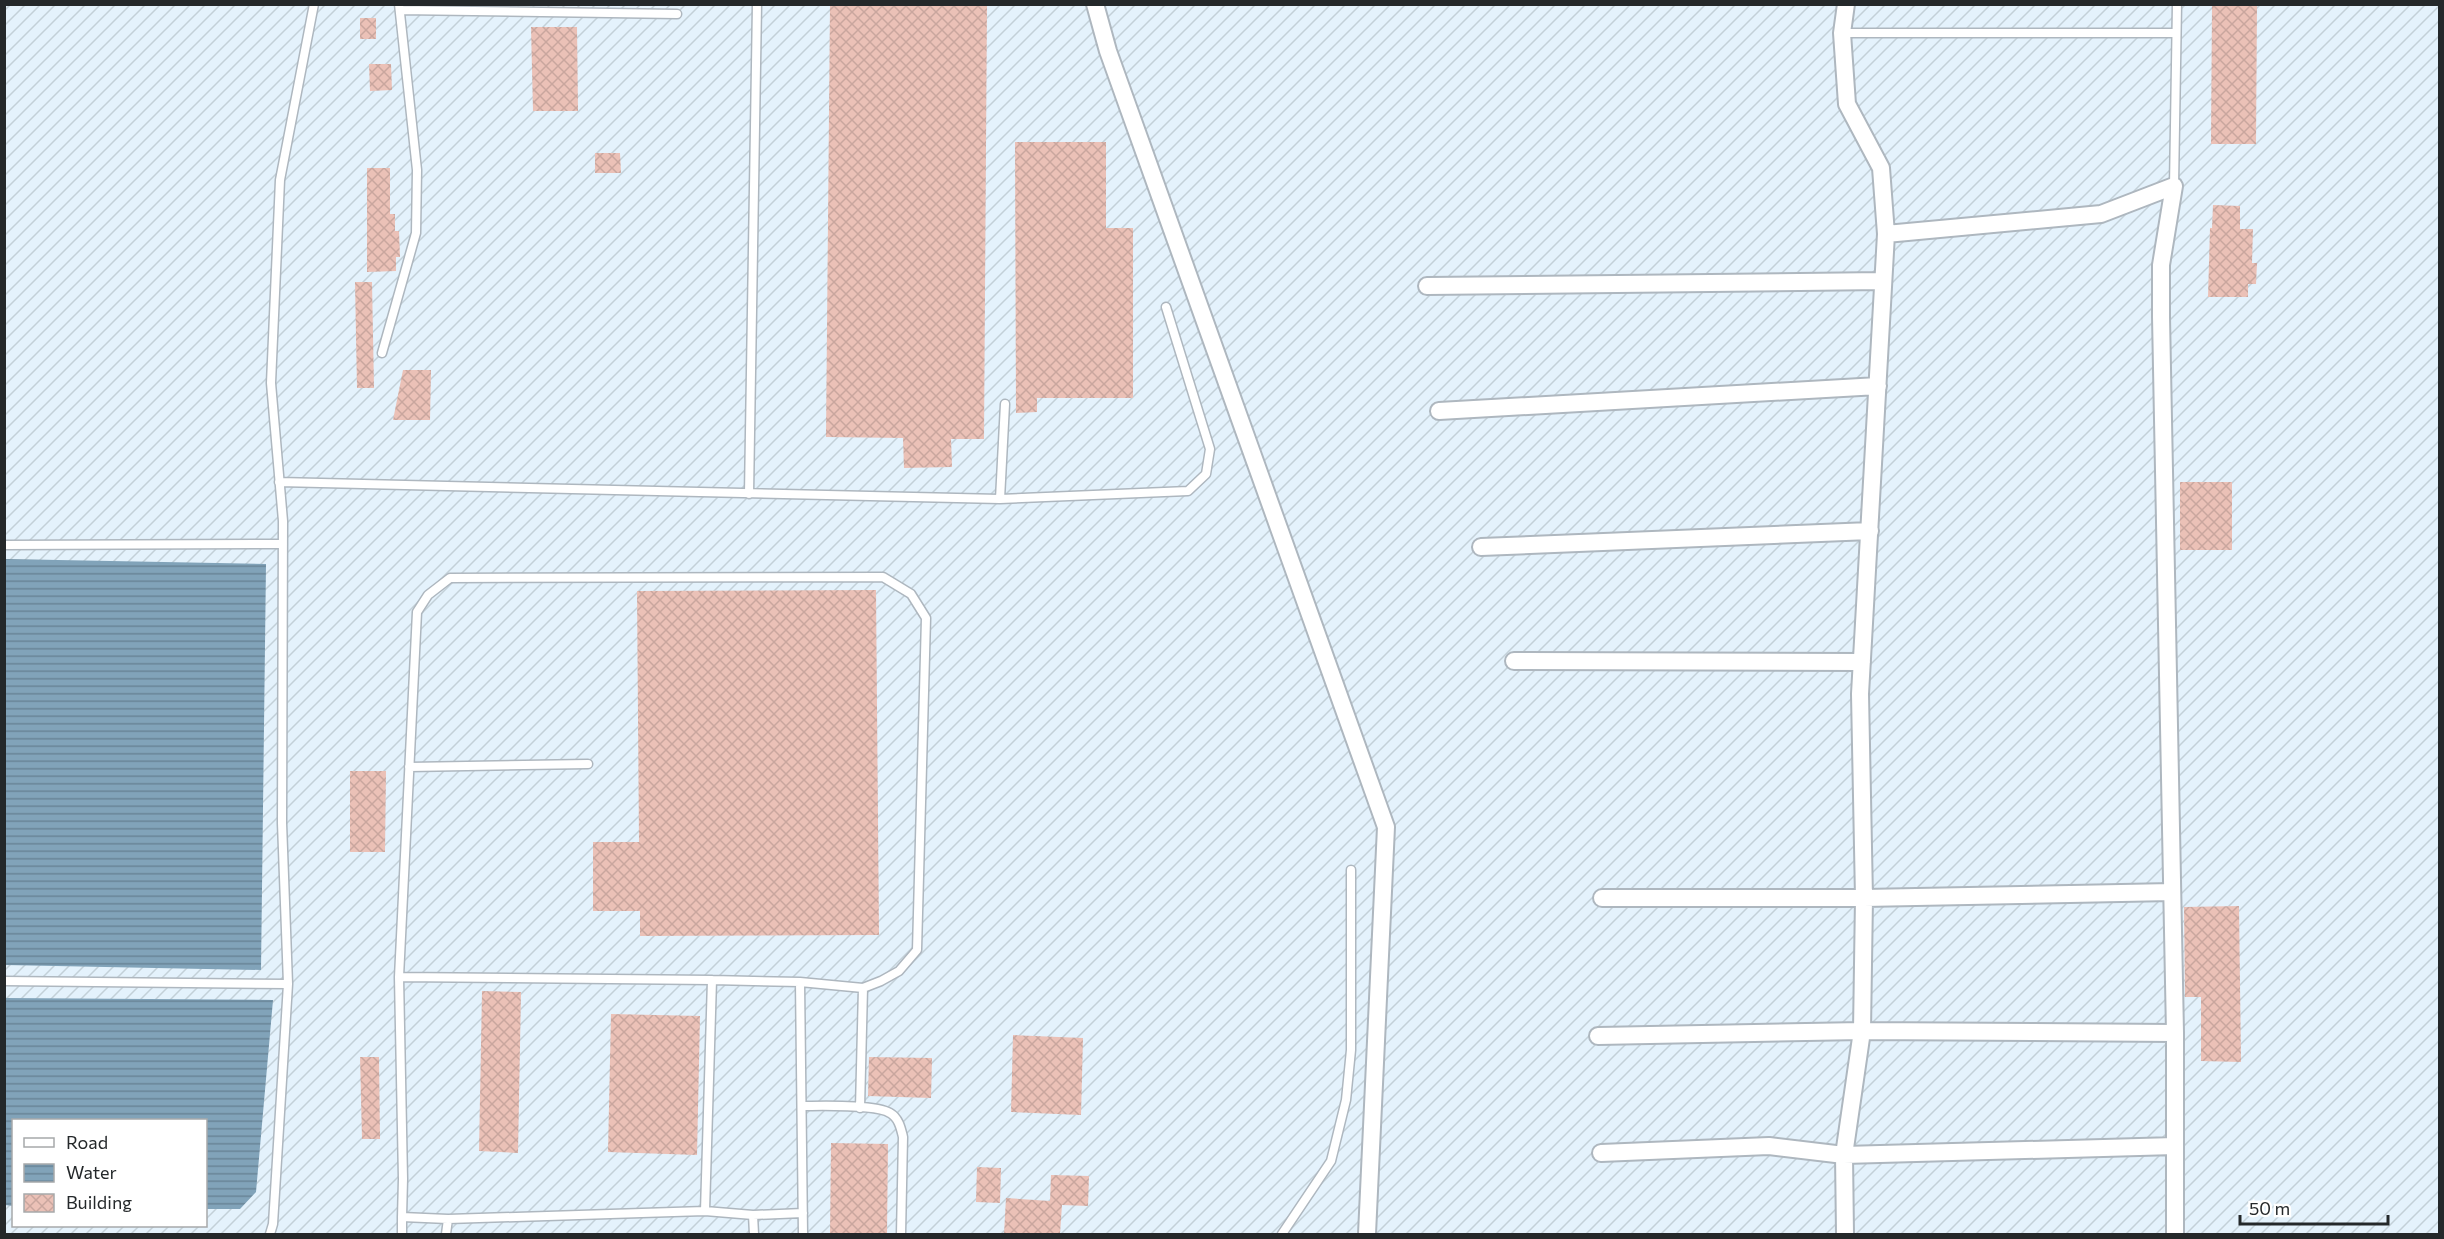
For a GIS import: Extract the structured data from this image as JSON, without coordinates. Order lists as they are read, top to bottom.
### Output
{
  "legend": ["Road", "Water", "Building"],
  "scale_bar": "50 m"
}
